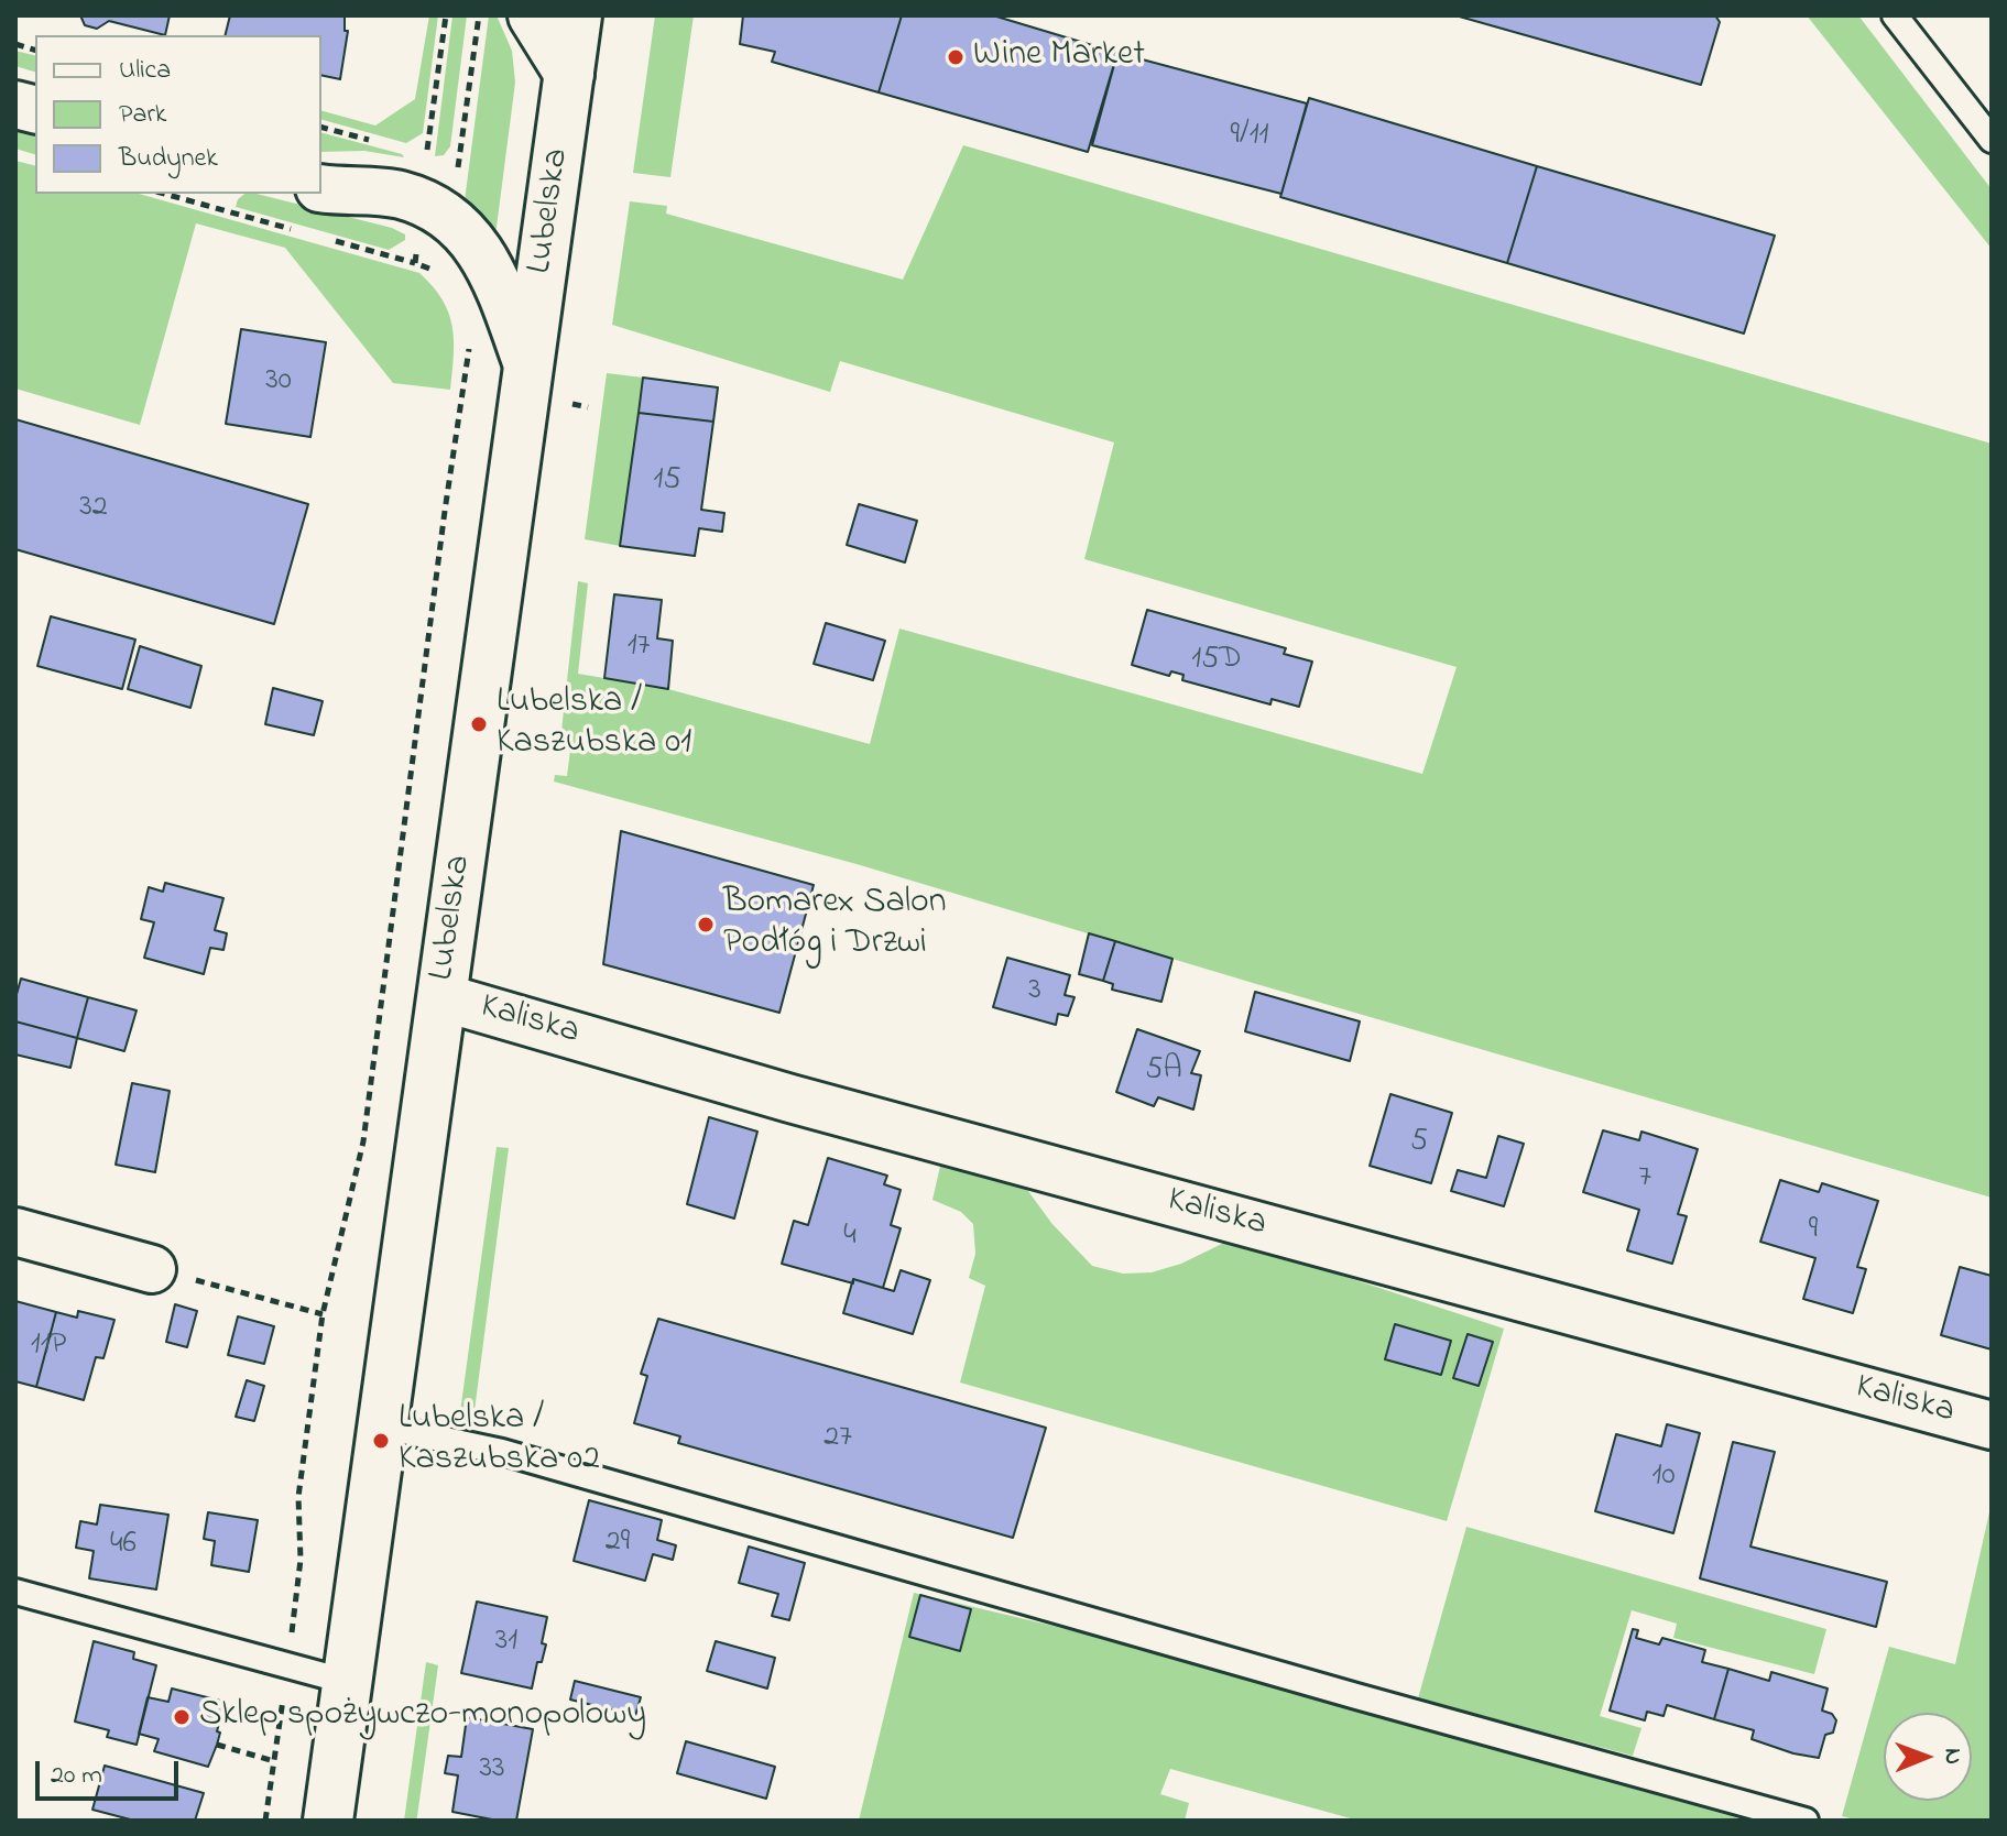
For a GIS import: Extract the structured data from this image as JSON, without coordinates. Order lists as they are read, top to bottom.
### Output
{
  "streets": {
    "main road": ["Lubelska"],
    "street": ["Kaliska"]
  },
  "crossings": [
    ["Lubelska", "Kaliska"]
  ],
  "places": [
    "Wine Market",
    "Lubelska / Kaszubska 01",
    "Bomarex Salon Podłóg i Drzwi",
    "Lubelska / Kaszubska 02",
    "Sklep spożywczo-monopolowy"
  ],
  "house_numbers": [
    "9/11",
    "30",
    "15",
    "32",
    "17",
    "15D",
    "3",
    "5A",
    "5",
    "7",
    "9",
    "4",
    "11P",
    "27",
    "10",
    "29",
    "46",
    "31",
    "33"
  ],
  "legend": ["Ulica", "Park", "Budynek"],
  "scale_bar": "20 m",
  "north": "right"
}
